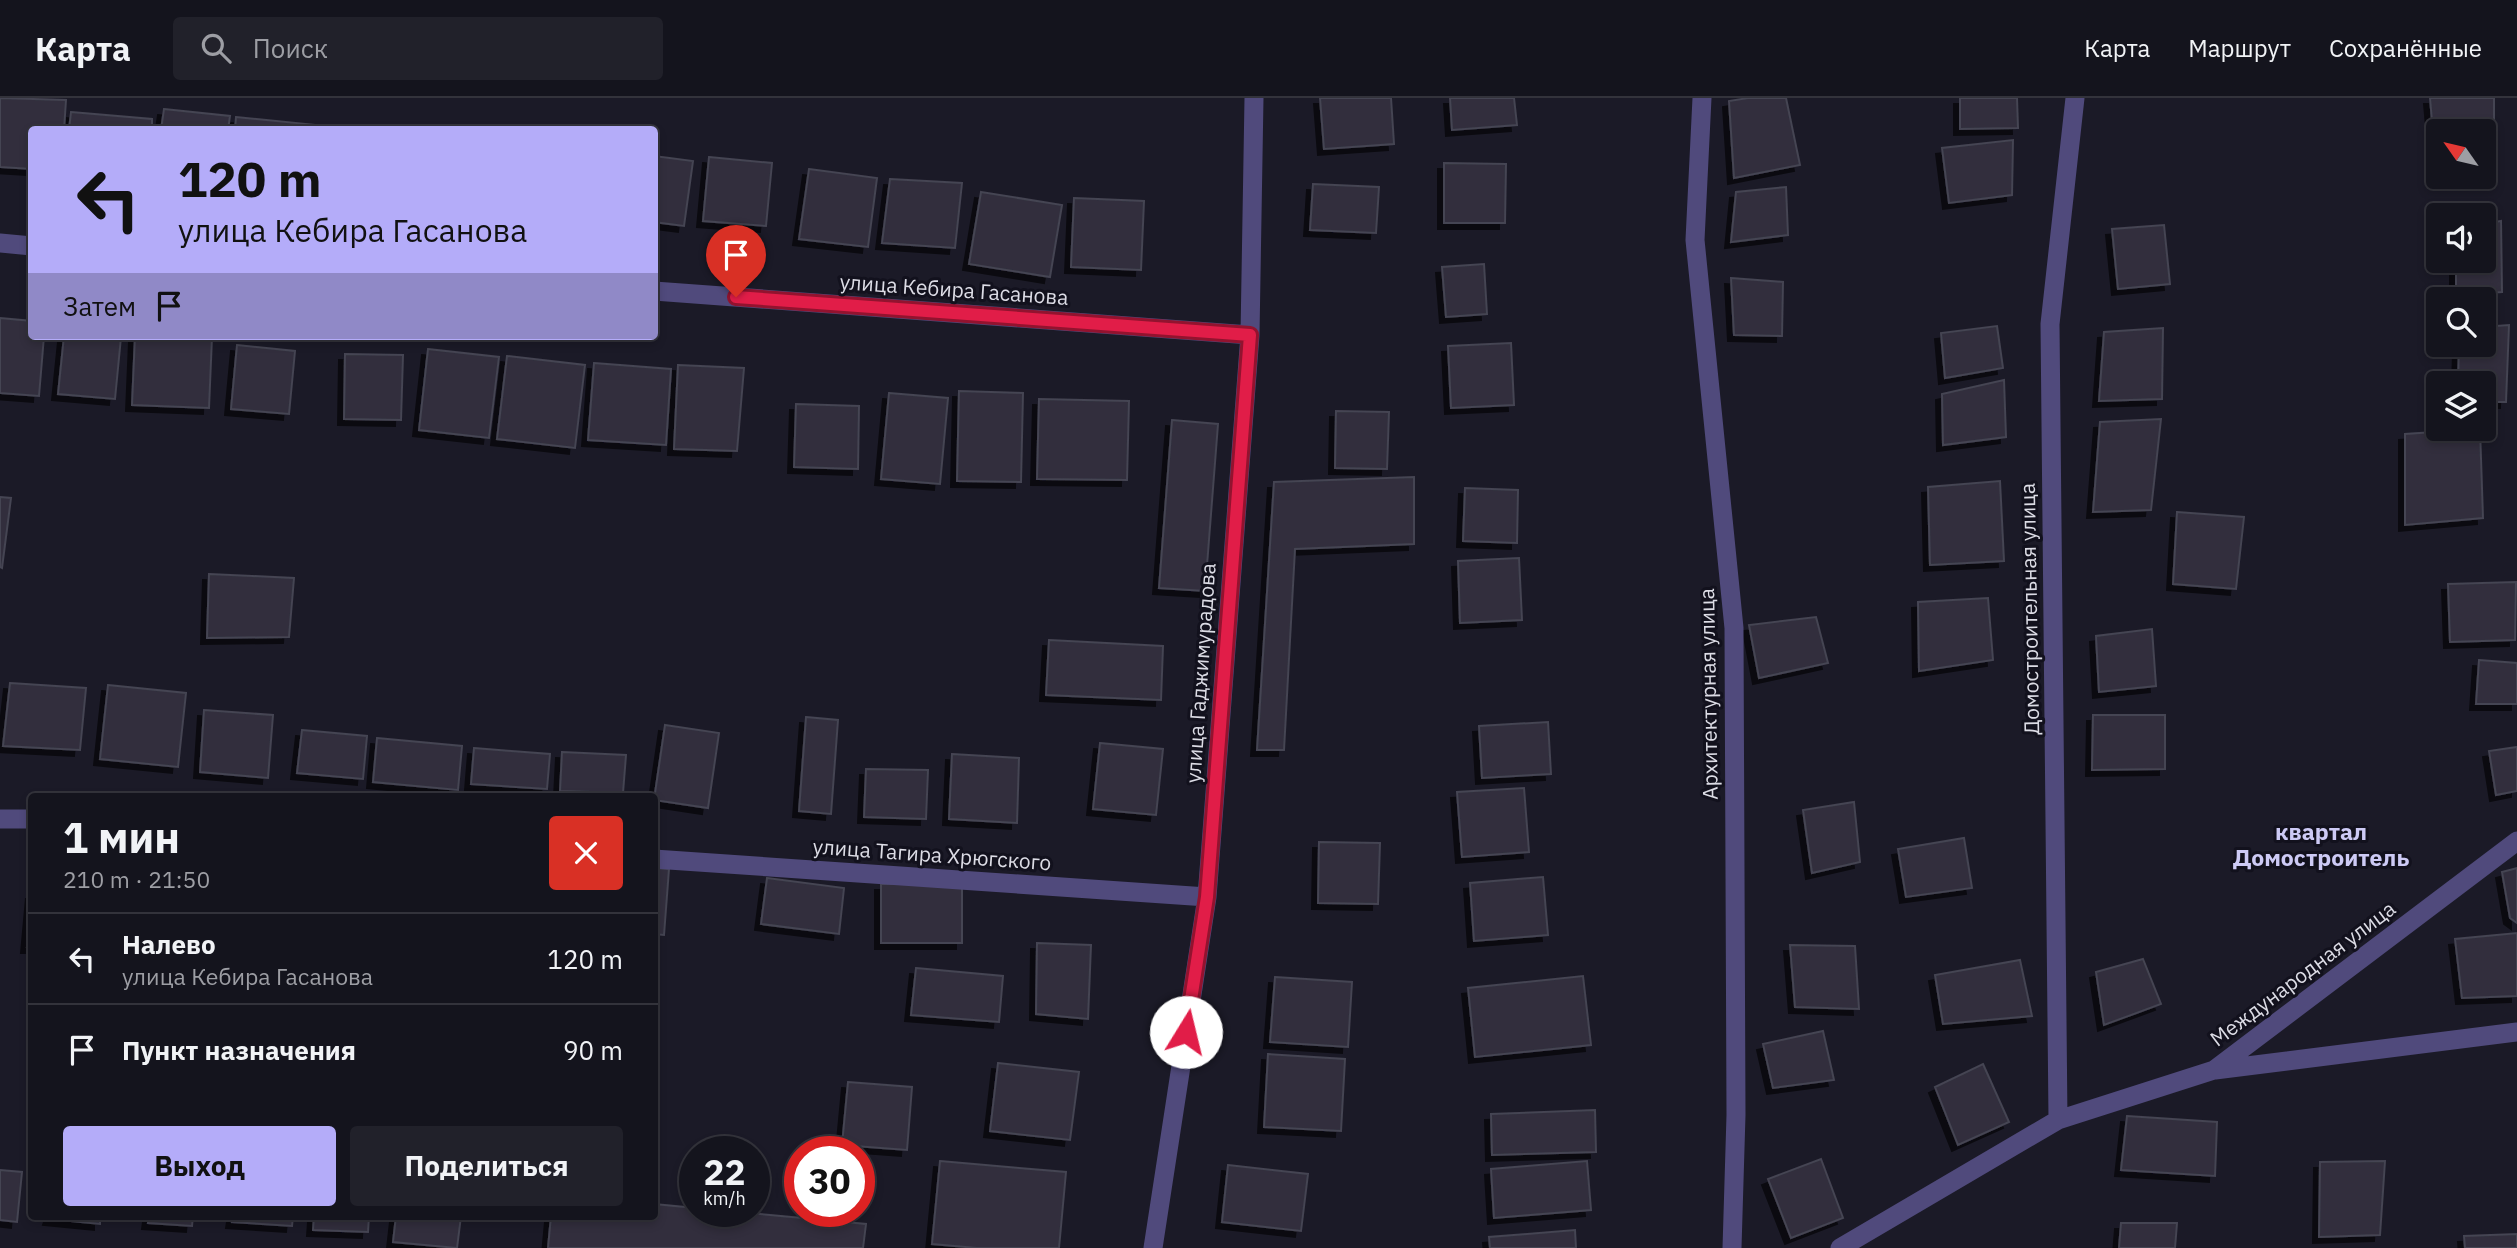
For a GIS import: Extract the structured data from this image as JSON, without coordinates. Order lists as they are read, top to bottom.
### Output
{
  "streets": {
    "street": [
      "улица Кебира Гасанова",
      "Домостроительная улица",
      "улица Гаджимурадова",
      "Архитектурная улица",
      "улица Тагира Хрюгского",
      "Международная улица"
    ]
  },
  "crossings": [
    ["улица Кебира Гасанова", "улица Гаджимурадова"],
    ["Домостроительная улица", "Международная улица"],
    ["улица Гаджимурадова", "улица Тагира Хрюгского"]
  ],
  "districts": ["квартал Домостроитель"],
  "north": "top left",
  "page": {
    "header": "Карта",
    "search": "Поиск",
    "nav": ["Карта", "Маршрут", "Сохранённые"],
    "turn": ["120 m", "улица Кебира Гасанова"],
    "then": "Затем",
    "heading": ["1 мин", "210 m · 21:50"],
    "list": [
      {
        "name": "Налево",
        "note": "улица Кебира Гасанова",
        "value": "120 m"
      },
      {
        "name": "Пункт назначения",
        "value": "90 m"
      }
    ],
    "buttons": ["Выход", "Поделиться"],
    "speed": "22 km/h",
    "limit": "30"
  }
}
